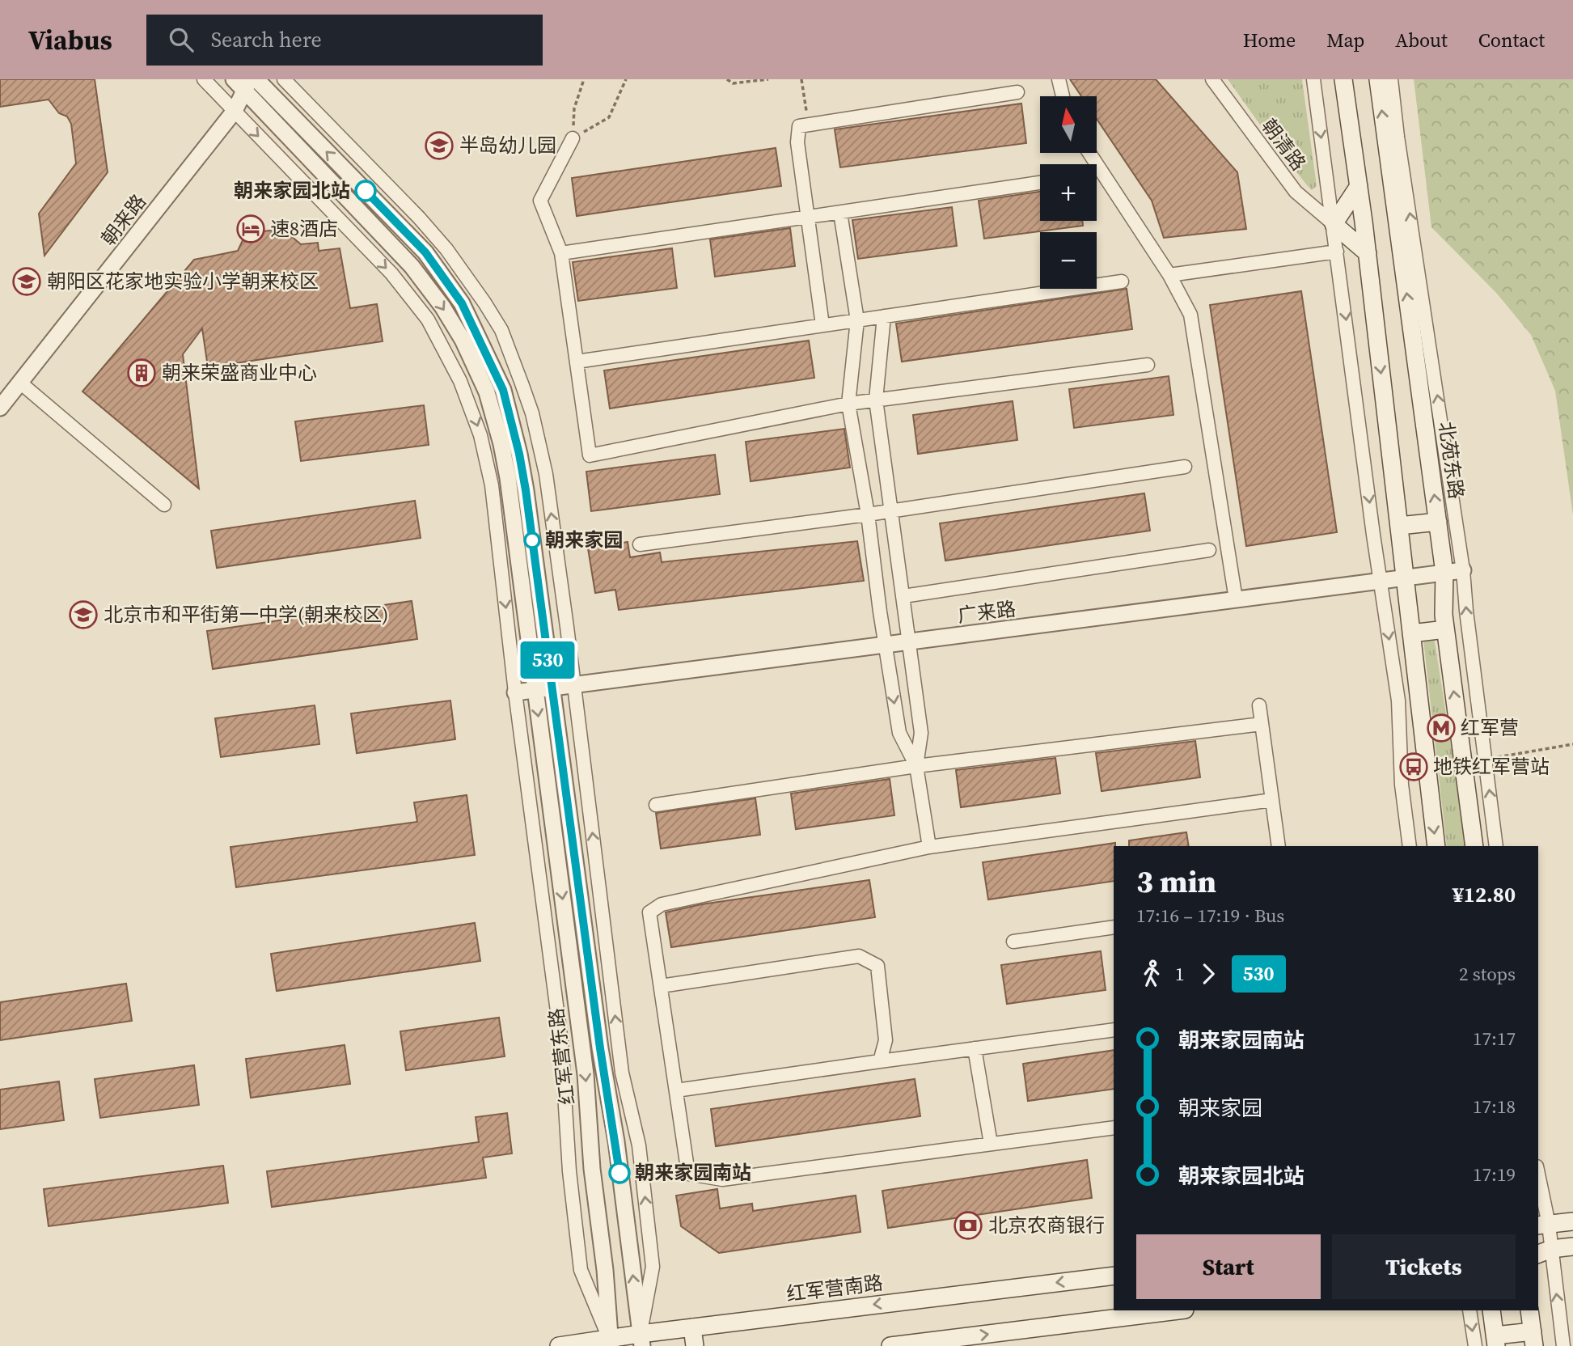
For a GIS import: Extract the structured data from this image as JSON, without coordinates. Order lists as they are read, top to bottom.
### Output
{
  "streets": {
    "main road": ["北苑东路", "红军营南路"],
    "street": [
      "朝清路",
      "朝来路",
      "广来路",
      "红军营东路"
    ]
  },
  "crossings": [
    ["朝来路", "红军营东路"],
    ["北苑东路", "广来路"],
    ["广来路", "红军营东路"],
    ["红军营东路", "红军营南路"]
  ],
  "places": {
    "school or university": ["半岛幼儿园", "朝阳区花家地实验小学朝来校区", "北京市和平街第一中学(朝来校区)"],
    "other": ["朝来家园北站", "朝来家园", "朝来家园南站"],
    "hotel": ["速8酒店"],
    "building": ["朝来荣盛商业中心"],
    "metro station": ["红军营"],
    "bus stop": ["地铁红军营站"],
    "bank": ["北京农商银行"]
  },
  "lines": ["bus line 530"],
  "north": "top",
  "page": {
    "header": "Viabus",
    "search": "Search here",
    "nav": [
      "Home",
      "Map",
      "About",
      "Contact"
    ],
    "on_map": "530",
    "map_buttons": ["+", "−"],
    "heading": ["3 min", "17:16 – 17:19 · Bus", "¥12.80"],
    "legs": ["1", "530", "2 stops"],
    "list": [
      {
        "name": "朝来家园南站",
        "value": "17:17"
      },
      {
        "name": "朝来家园",
        "value": "17:18"
      },
      {
        "name": "朝来家园北站",
        "value": "17:19"
      }
    ],
    "buttons": ["Start", "Tickets"]
  }
}
